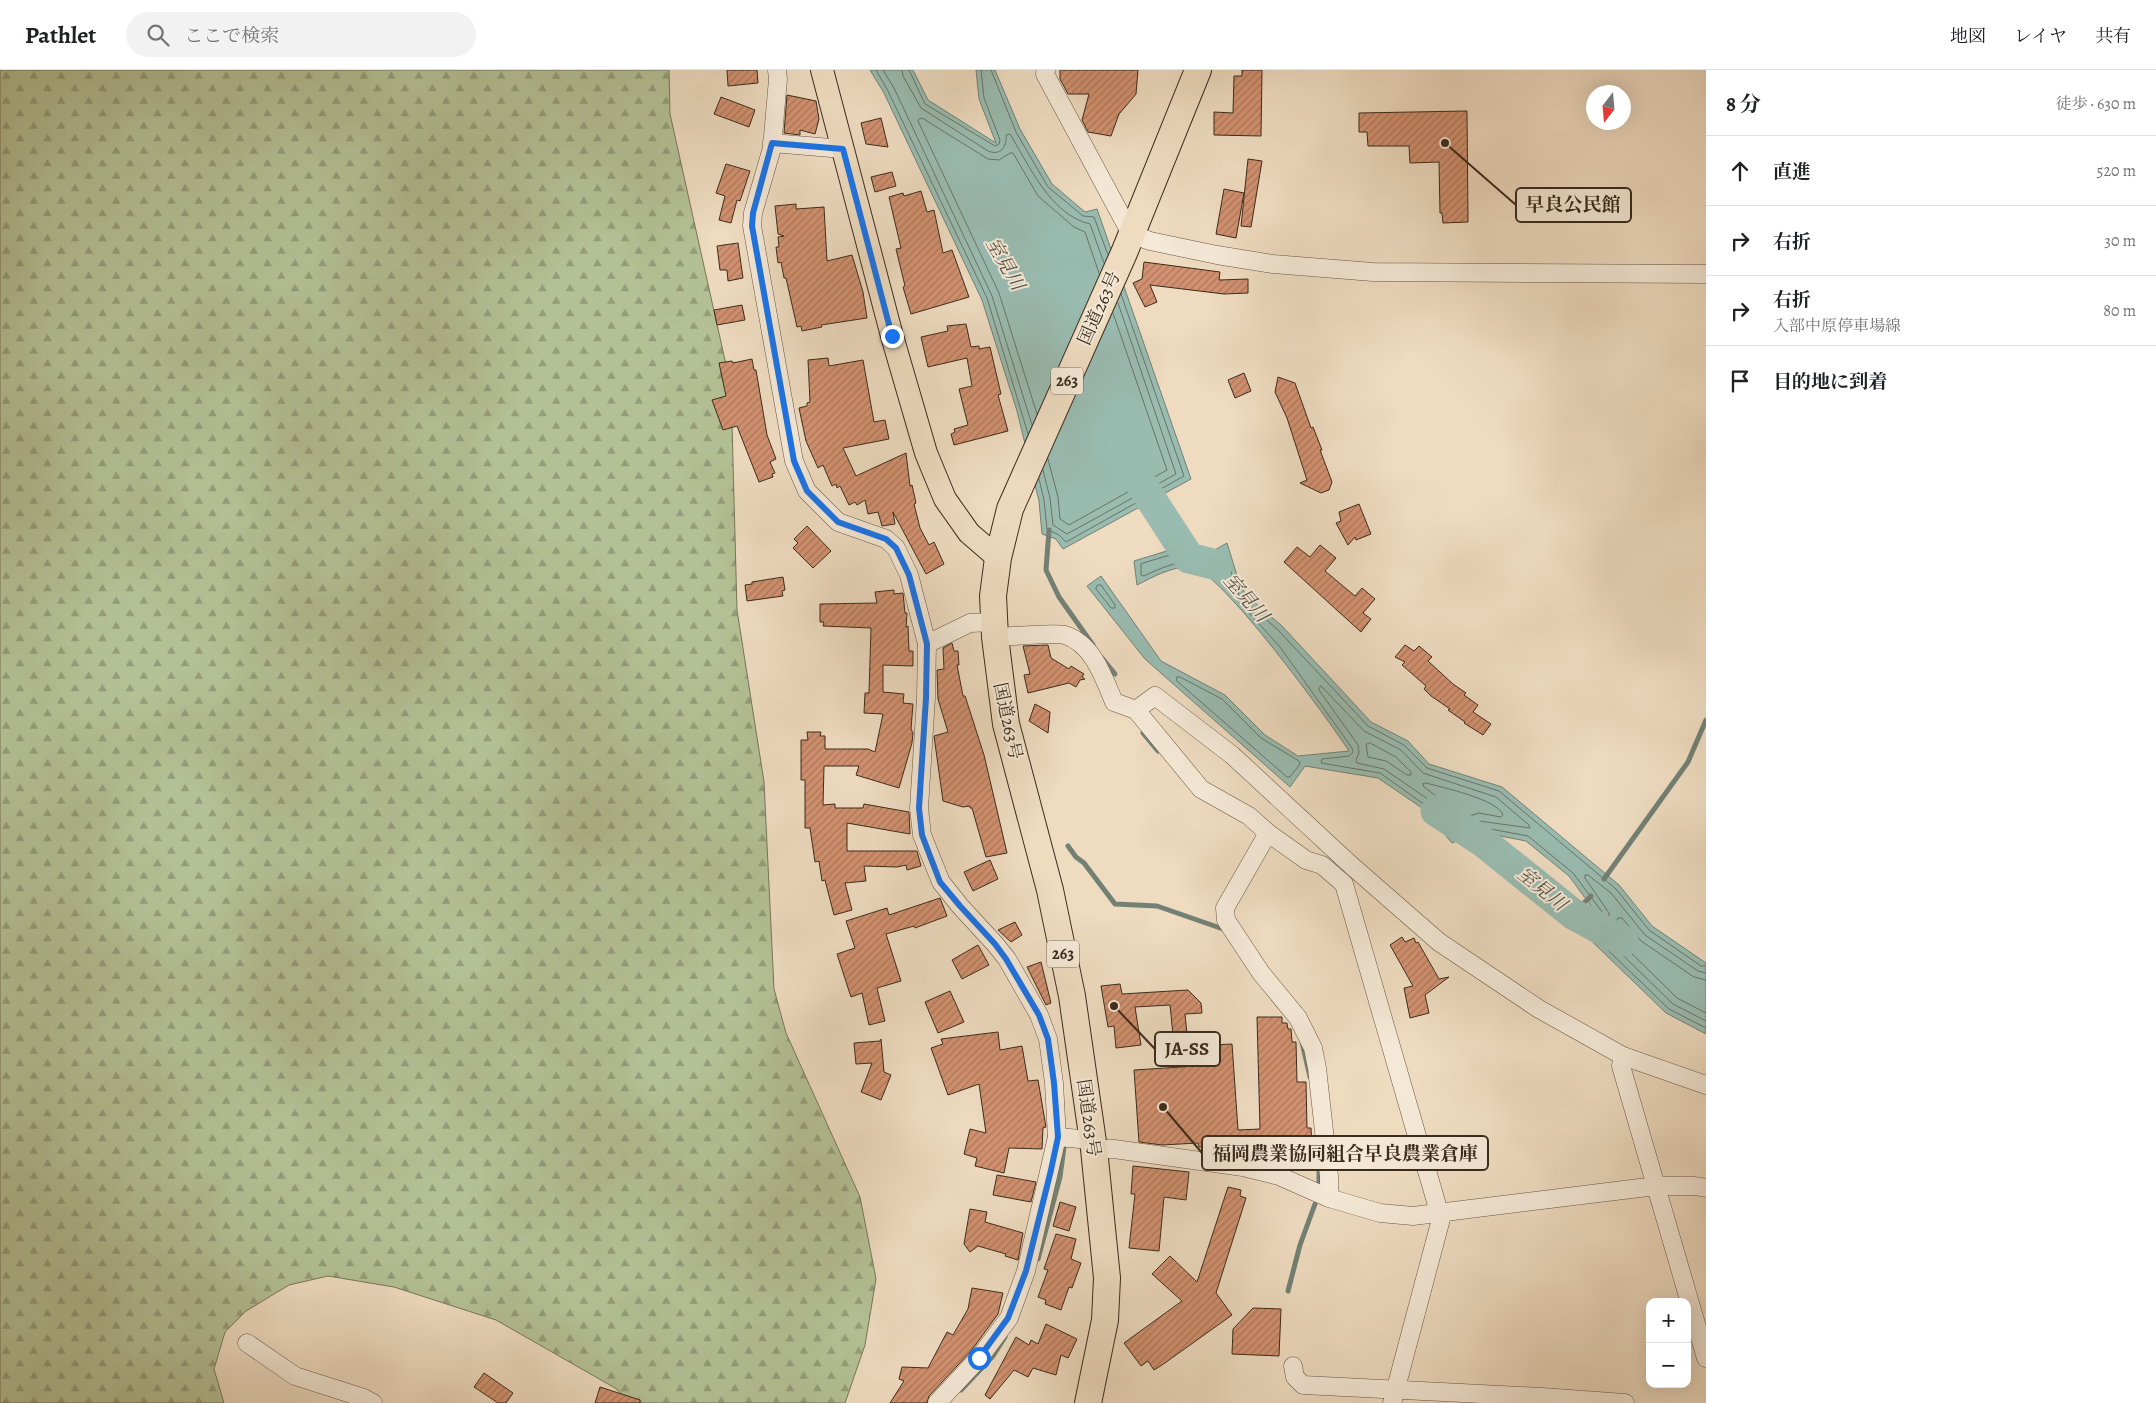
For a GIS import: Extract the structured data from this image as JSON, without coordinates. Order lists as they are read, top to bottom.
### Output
{
  "streets": {
    "highway": ["国道263号", "263"]
  },
  "water": ["室見川"],
  "places": ["早良公民館", "JA-SS", "福岡農業協同組合早良農業倉庫"],
  "north": "bottom",
  "page": {
    "header": "Pathlet",
    "search": "ここで検索",
    "nav": ["地図", "レイヤ", "共有"],
    "heading": ["8 分", "徒歩 · 630 m"],
    "list": [
      ["直進", "520 m"],
      ["右折", "30 m"],
      ["右折", "入部中原停車場線", "80 m"],
      "目的地に到着"
    ],
    "map_buttons": ["+", "−"]
  }
}
